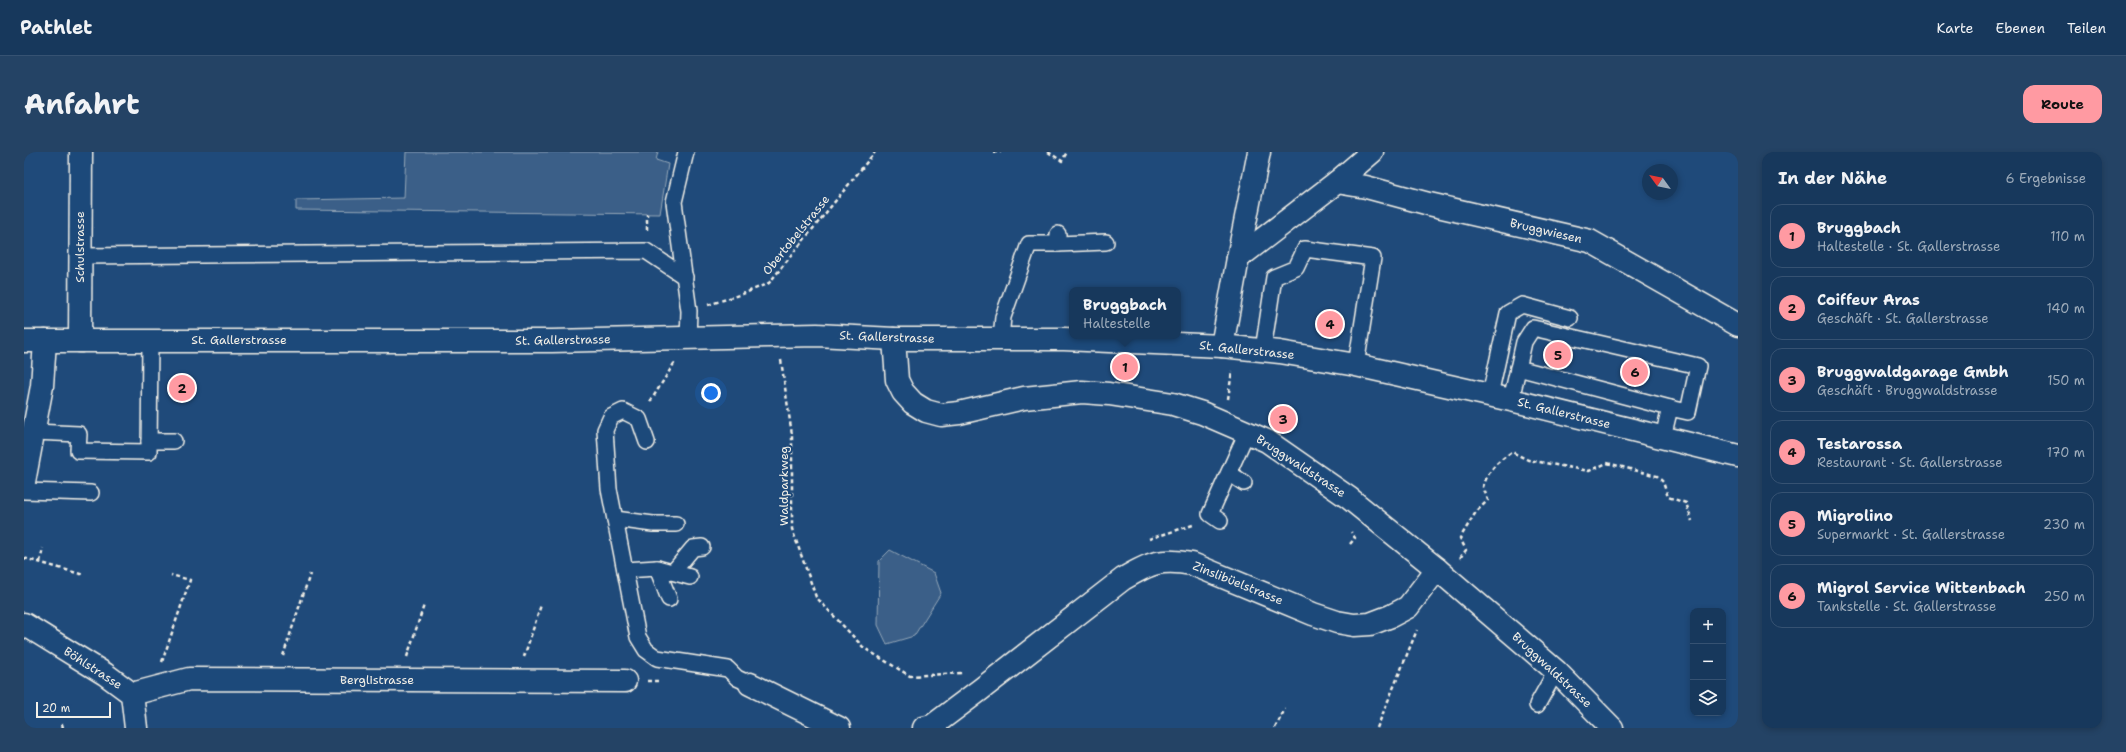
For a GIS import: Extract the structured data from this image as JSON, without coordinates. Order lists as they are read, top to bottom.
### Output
{
  "streets": {
    "street": [
      "Bruggwiesen",
      "Schulstrasse",
      "St. Gallerstrasse",
      "Bruggwaldstrasse",
      "Zinslibüelstrasse",
      "Böhlstrasse",
      "Berglistrasse"
    ],
    "path": ["Obertobelstrasse", "Waldparkweg"]
  },
  "crossings": [
    ["Schulstrasse", "St. Gallerstrasse"],
    ["St. Gallerstrasse", "Bruggwaldstrasse"],
    ["Bruggwaldstrasse", "Zinslibüelstrasse"],
    ["Waldparkweg", "Zinslibüelstrasse"],
    ["Böhlstrasse", "Berglistrasse"]
  ],
  "scale_bar": "20 m",
  "north": "top left",
  "page": {
    "header": "Pathlet",
    "nav": ["Karte", "Ebenen", "Teilen"],
    "title": "Anfahrt",
    "buttons": "Route",
    "heading": ["In der Nähe", "6 Ergebnisse"],
    "list": [
      {
        "mark": "1",
        "name": "Bruggbach",
        "note": "Haltestelle · St. Gallerstrasse",
        "value": "110 m"
      },
      {
        "mark": "2",
        "name": "Coiffeur Aras",
        "note": "Geschäft · St. Gallerstrasse",
        "value": "140 m"
      },
      {
        "mark": "3",
        "name": "Bruggwaldgarage Gmbh",
        "note": "Geschäft · Bruggwaldstrasse",
        "value": "150 m"
      },
      {
        "mark": "4",
        "name": "Testarossa",
        "note": "Restaurant · St. Gallerstrasse",
        "value": "170 m"
      },
      {
        "mark": "5",
        "name": "Migrolino",
        "note": "Supermarkt · St. Gallerstrasse",
        "value": "230 m"
      },
      {
        "mark": "6",
        "name": "Migrol Service Wittenbach",
        "note": "Tankstelle · St. Gallerstrasse",
        "value": "250 m"
      }
    ],
    "popup": ["Bruggbach", "Haltestelle"],
    "pins": [
      "4",
      "5",
      "1",
      "6",
      "2",
      "3"
    ],
    "map_buttons": ["+", "−"],
    "scale": "20 m"
  }
}
